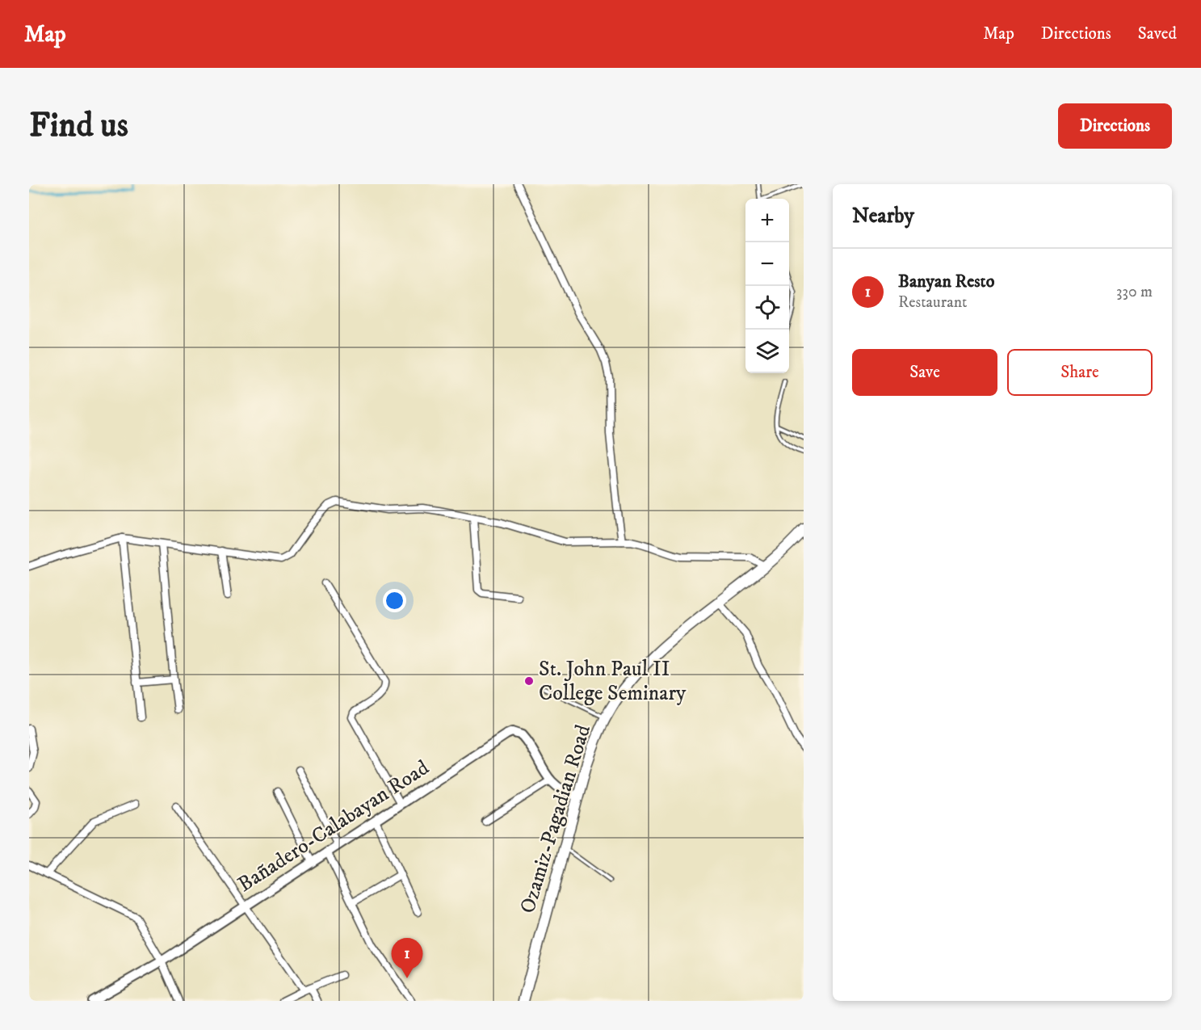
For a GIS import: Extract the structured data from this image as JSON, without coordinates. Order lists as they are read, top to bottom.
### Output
{
  "streets": {
    "main road": ["Ozamiz-Pagadian Road"],
    "street": ["Bañadero-Calabayan Road"]
  },
  "crossings": [
    ["Ozamiz-Pagadian Road", "Bañadero-Calabayan Road"]
  ],
  "places": ["St. John Paul II College Seminary"],
  "page": {
    "header": "Map",
    "nav": ["Map", "Directions", "Saved"],
    "buttons": [
      "Directions",
      ["Save", "Share"]
    ],
    "title": "Find us",
    "heading": "Nearby",
    "map_buttons": ["+", "−"],
    "list": [
      {
        "mark": "1",
        "name": "Banyan Resto",
        "note": "Restaurant",
        "value": "330 m"
      }
    ],
    "pins": "1"
  }
}
